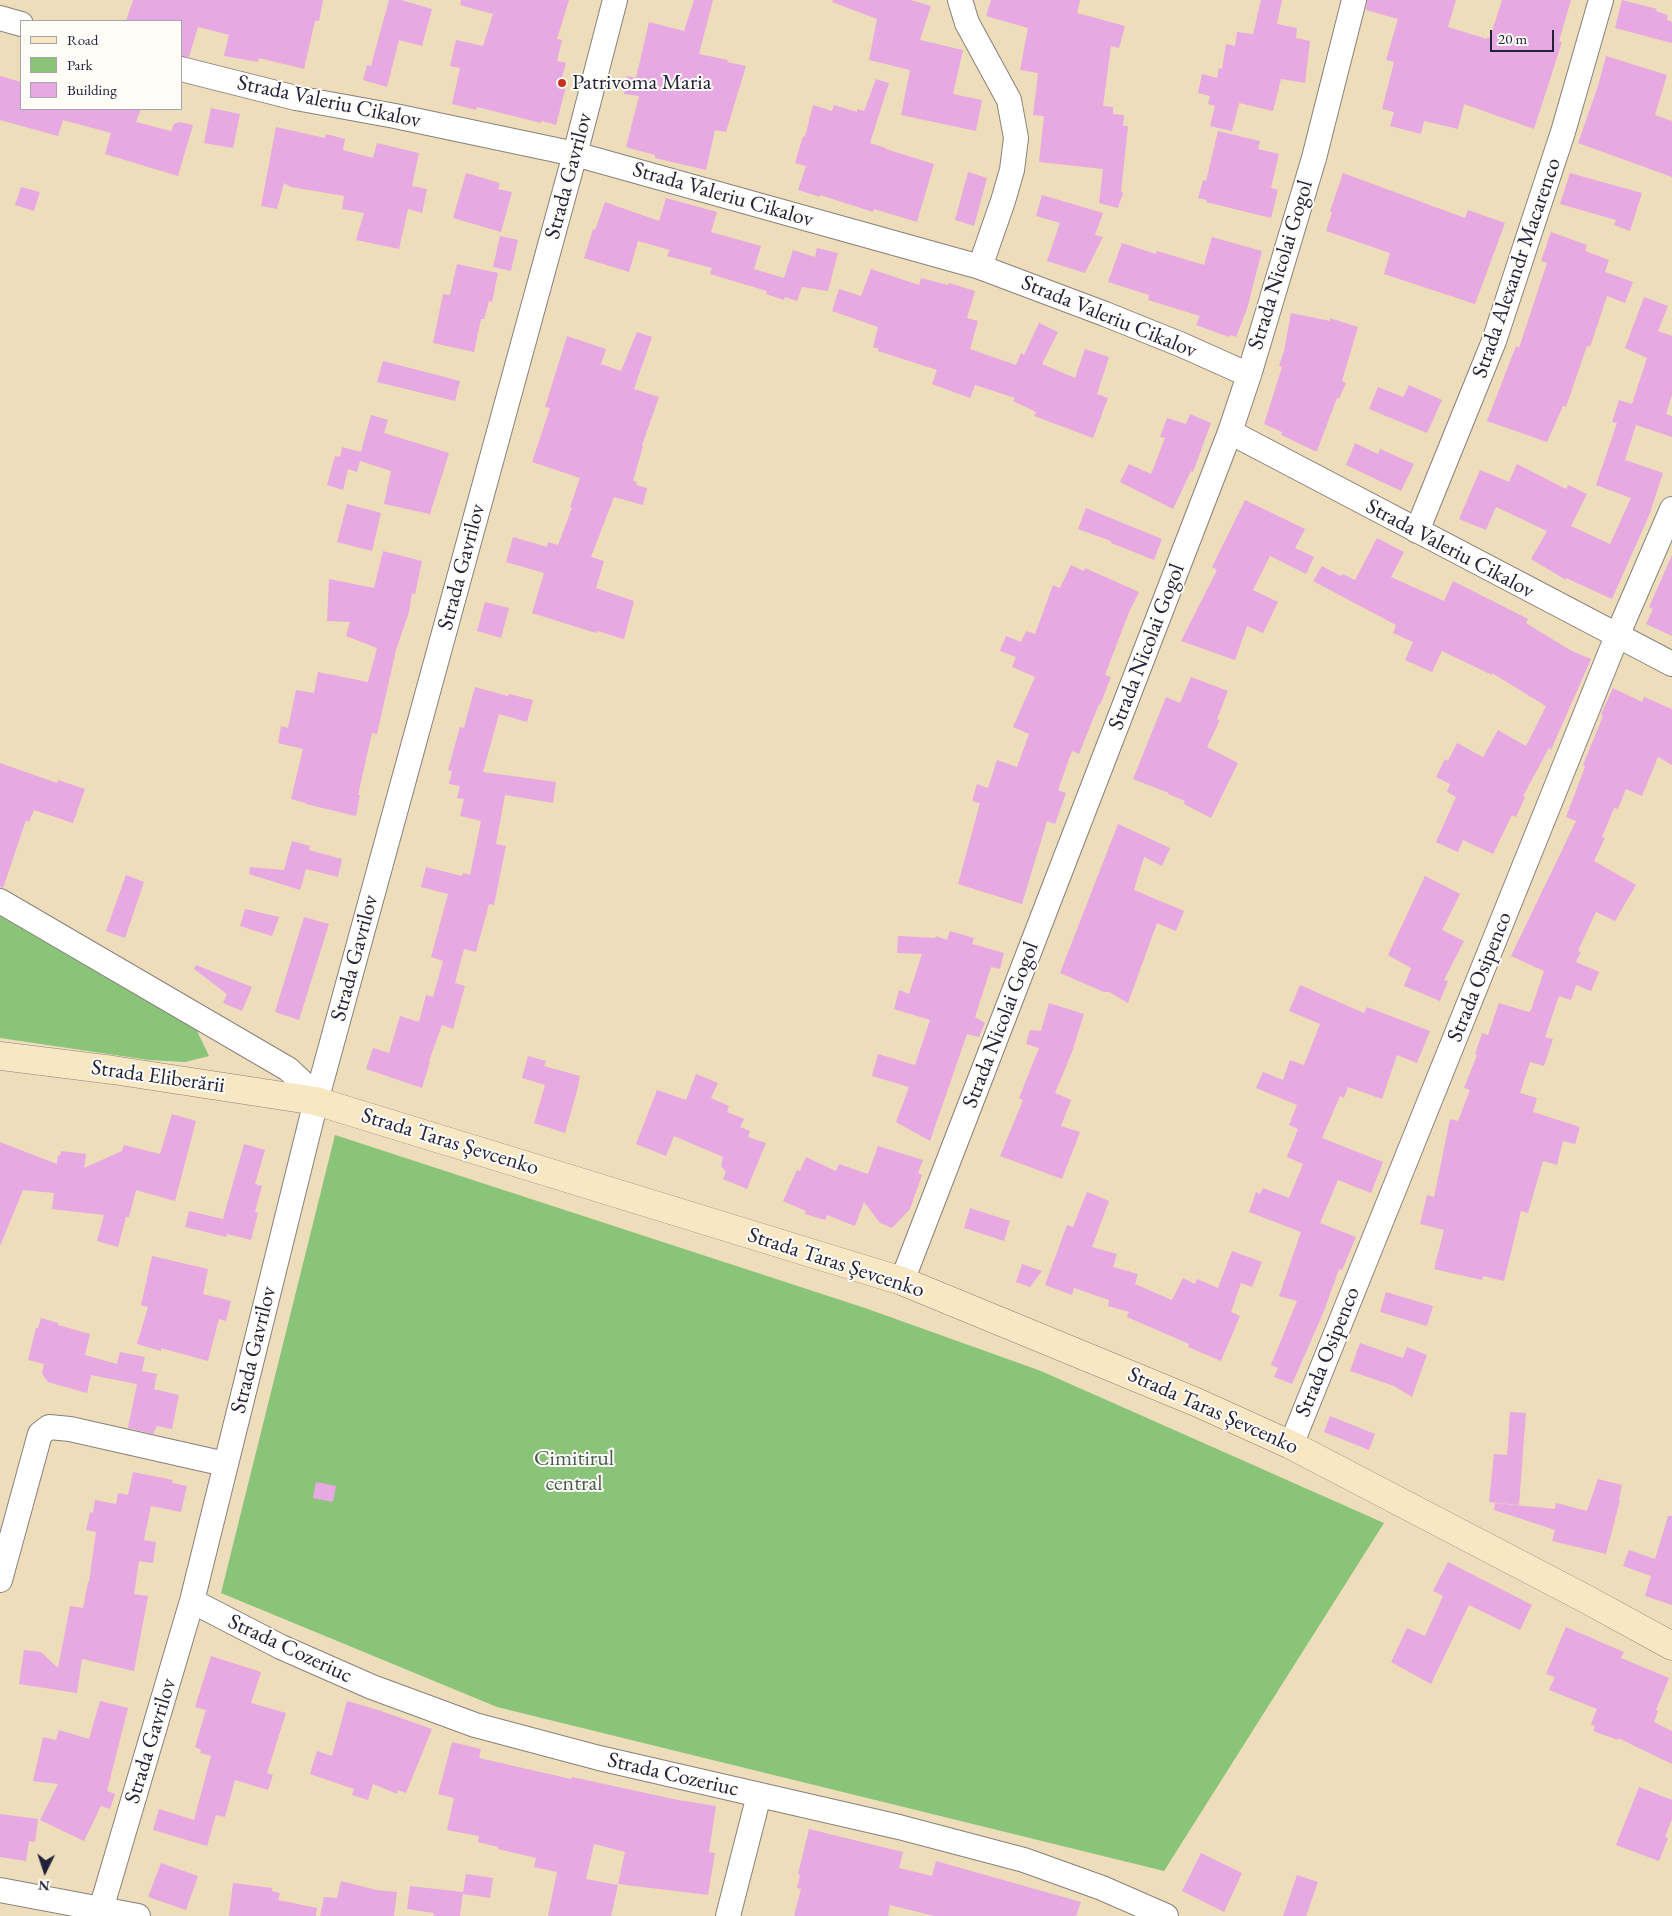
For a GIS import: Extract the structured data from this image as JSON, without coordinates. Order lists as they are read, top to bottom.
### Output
{
  "streets": {
    "main road": ["Strada Eliberării", "Strada Taras Șevcenko"],
    "street": [
      "Strada Valeriu Cikalov",
      "Strada Gavrilov",
      "Strada Nicolai Gogol",
      "Strada Alexandr Macarenco",
      "Strada Osipenco",
      "Strada Cozeriuc"
    ]
  },
  "crossings": [
    ["Strada Valeriu Cikalov", "Strada Gavrilov"],
    ["Strada Valeriu Cikalov", "Strada Nicolai Gogol"],
    ["Strada Valeriu Cikalov", "Strada Alexandr Macarenco"],
    ["Strada Valeriu Cikalov", "Strada Osipenco"],
    ["Strada Gavrilov", "Strada Eliberării"],
    ["Strada Gavrilov", "Strada Taras Șevcenko"],
    ["Strada Gavrilov", "Strada Cozeriuc"],
    ["Strada Nicolai Gogol", "Strada Taras Șevcenko"],
    ["Strada Osipenco", "Strada Taras Șevcenko"],
    ["Strada Eliberării", "Strada Taras Șevcenko"]
  ],
  "parks": ["Cimitirul central"],
  "places": ["Patrivoma Maria"],
  "legend": ["Road", "Park", "Building"],
  "scale_bar": "20 m",
  "north": "bottom"
}
